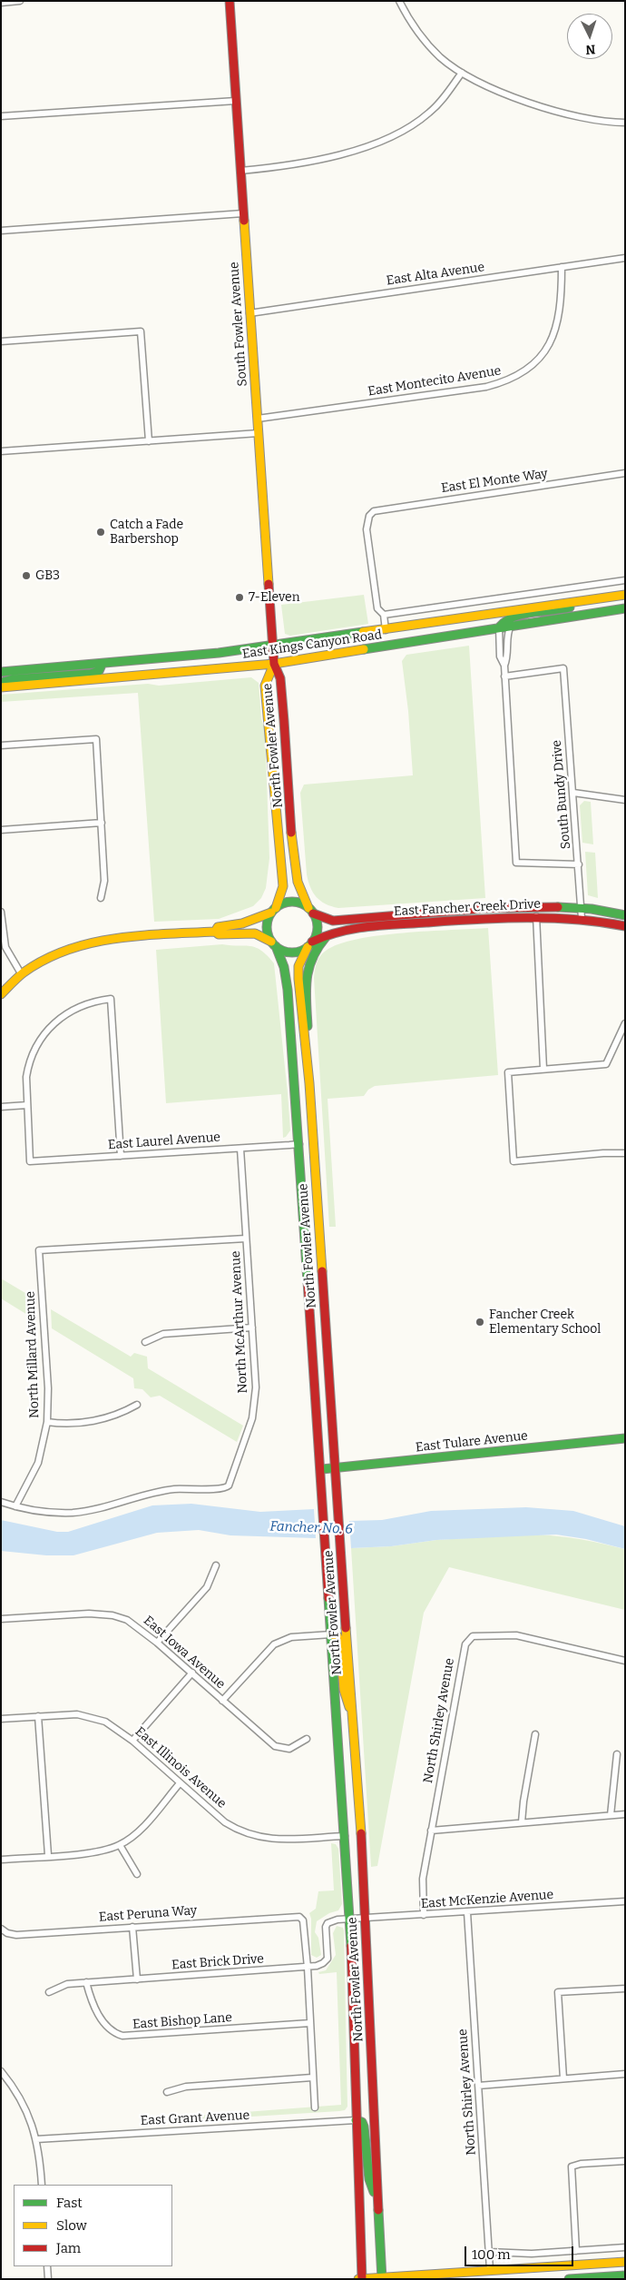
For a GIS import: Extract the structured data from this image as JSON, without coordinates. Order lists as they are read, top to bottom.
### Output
{
  "streets": {
    "main road": [
      "South Fowler Avenue",
      "East Kings Canyon Road",
      "North Fowler Avenue",
      "East Fancher Creek Drive",
      "East Tulare Avenue"
    ],
    "street": [
      "East Alta Avenue",
      "East Montecito Avenue",
      "East El Monte Way",
      "South Bundy Drive",
      "East Laurel Avenue",
      "North McArthur Avenue",
      "North Millard Avenue",
      "East Iowa Avenue",
      "North Shirley Avenue",
      "East Illinois Avenue",
      "East McKenzie Avenue",
      "East Peruna Way",
      "East Brick Drive",
      "East Bishop Lane",
      "East Grant Avenue"
    ]
  },
  "crossings": [
    ["East Alta Avenue", "South Fowler Avenue"],
    ["East Alta Avenue", "East Montecito Avenue"],
    ["South Fowler Avenue", "East Montecito Avenue"],
    ["South Fowler Avenue", "East Kings Canyon Road"],
    ["South Fowler Avenue", "North Fowler Avenue"],
    ["East El Monte Way", "East Kings Canyon Road"],
    ["East Kings Canyon Road", "North Fowler Avenue"],
    ["North Fowler Avenue", "East Fancher Creek Drive"],
    ["North Fowler Avenue", "East Laurel Avenue"],
    ["North Fowler Avenue", "East Tulare Avenue"],
    ["North Fowler Avenue", "East Illinois Avenue"],
    ["North Fowler Avenue", "East McKenzie Avenue"],
    ["North Fowler Avenue", "East Brick Drive"],
    ["North Fowler Avenue", "East Grant Avenue"],
    ["South Bundy Drive", "East Fancher Creek Drive"],
    ["East Laurel Avenue", "North McArthur Avenue"],
    ["North McArthur Avenue", "North Millard Avenue"],
    ["North Shirley Avenue", "East McKenzie Avenue"],
    ["East McKenzie Avenue", "East Brick Drive"],
    ["East Peruna Way", "East Brick Drive"],
    ["East Brick Drive", "East Bishop Lane"]
  ],
  "water": ["Fancher No. 6"],
  "places": [
    "Catch a Fade Barbershop",
    "GB3",
    "7-Eleven",
    "Fancher Creek Elementary School"
  ],
  "legend": ["Fast", "Slow", "Jam"],
  "scale_bar": "100 m",
  "north": "bottom"
}
